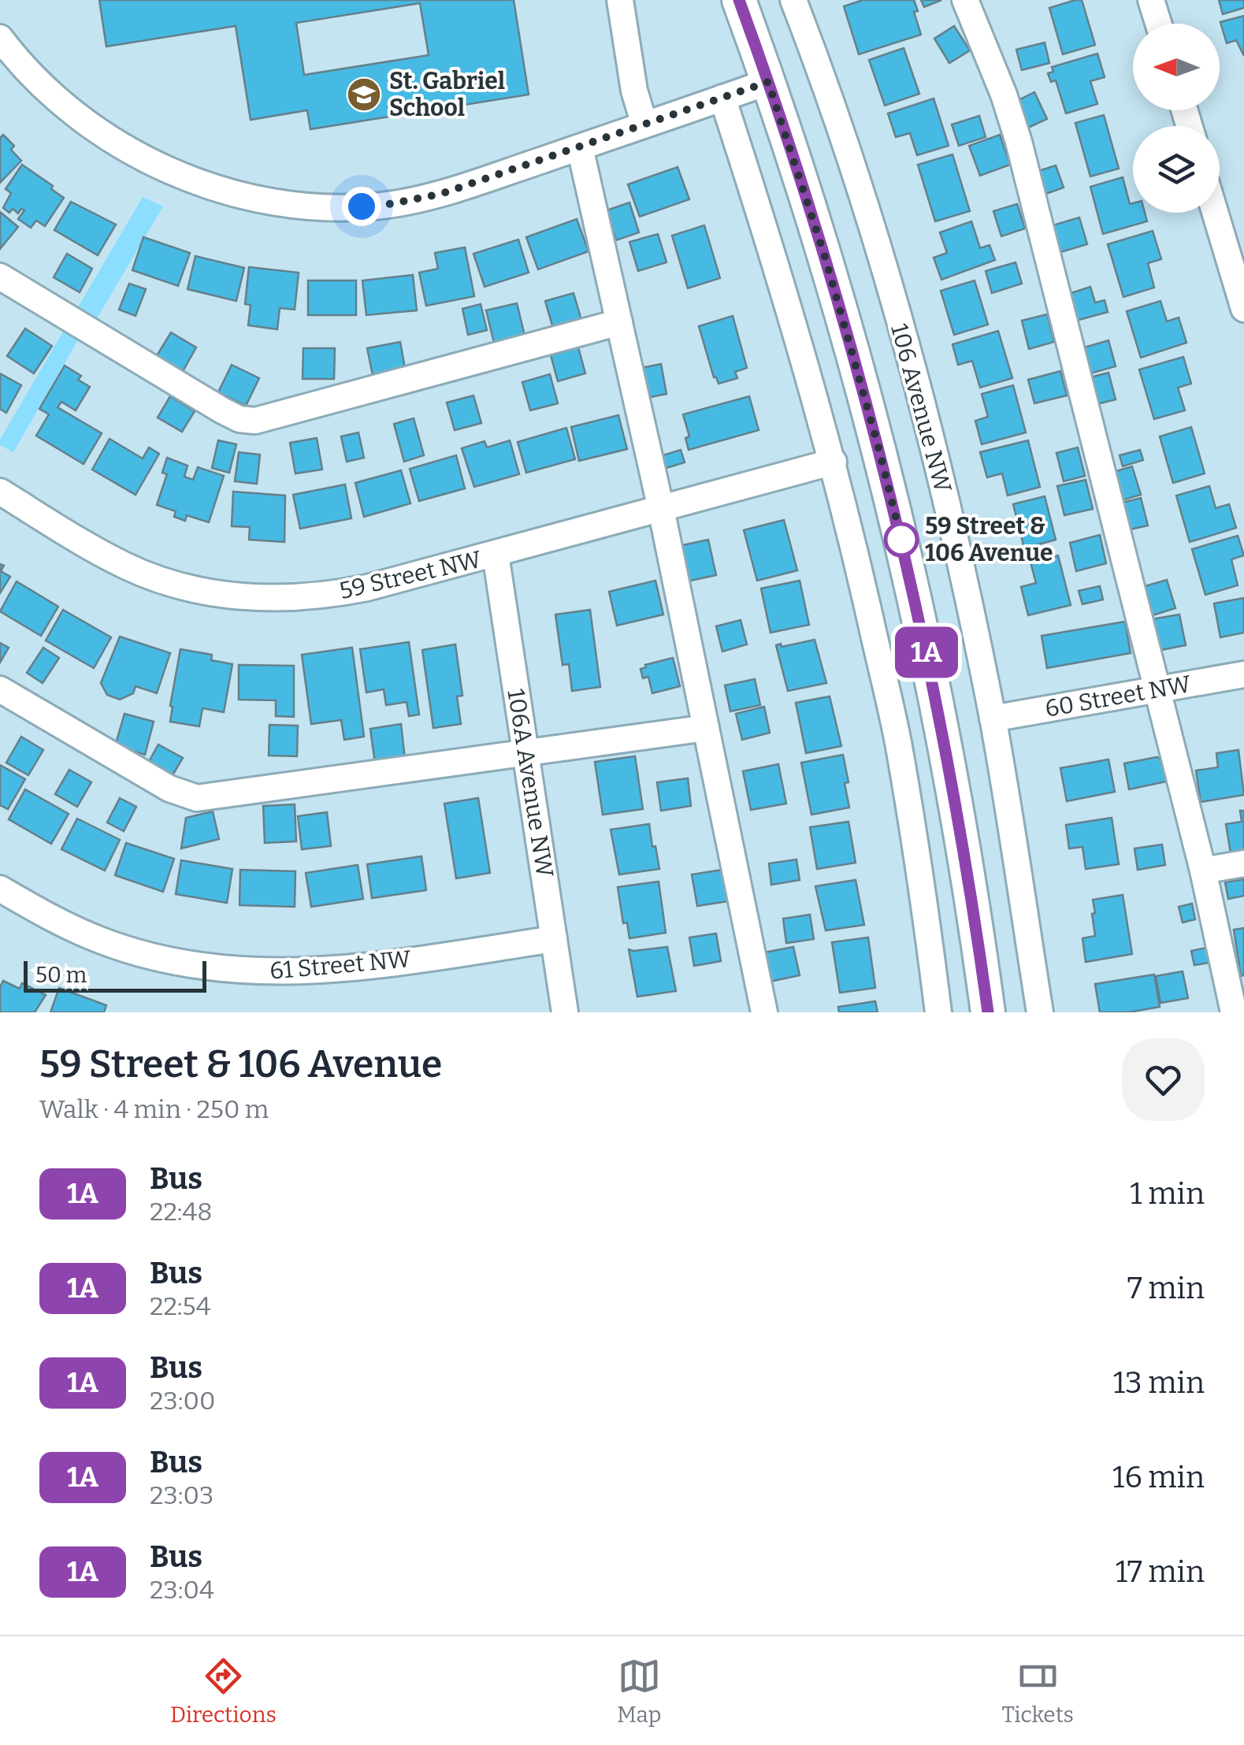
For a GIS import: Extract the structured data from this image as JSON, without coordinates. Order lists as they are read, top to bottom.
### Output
{
  "streets": {
    "street": [
      "106 Avenue NW",
      "59 Street NW",
      "60 Street NW",
      "106A Avenue NW",
      "61 Street NW"
    ]
  },
  "crossings": [
    ["106 Avenue NW", "60 Street NW"],
    ["59 Street NW", "106A Avenue NW"],
    ["106A Avenue NW", "61 Street NW"]
  ],
  "places": {
    "school or university": ["St. Gabriel School"],
    "other": ["59 Street & 106 Avenue"]
  },
  "lines": ["bus line 1A"],
  "scale_bar": "50 m",
  "north": "left",
  "page": {
    "on_map": "1A",
    "scale": "50 m",
    "heading": ["59 Street & 106 Avenue", "Walk · 4 min · 250 m"],
    "list": [
      {
        "mark": "1A",
        "name": "Bus",
        "note": "22:48",
        "value": "1 min"
      },
      {
        "mark": "1A",
        "name": "Bus",
        "note": "22:54",
        "value": "7 min"
      },
      {
        "mark": "1A",
        "name": "Bus",
        "note": "23:00",
        "value": "13 min"
      },
      {
        "mark": "1A",
        "name": "Bus",
        "note": "23:03",
        "value": "16 min"
      },
      {
        "mark": "1A",
        "name": "Bus",
        "note": "23:04",
        "value": "17 min"
      }
    ],
    "tabs": ["Directions", "Map", "Tickets"]
  }
}
